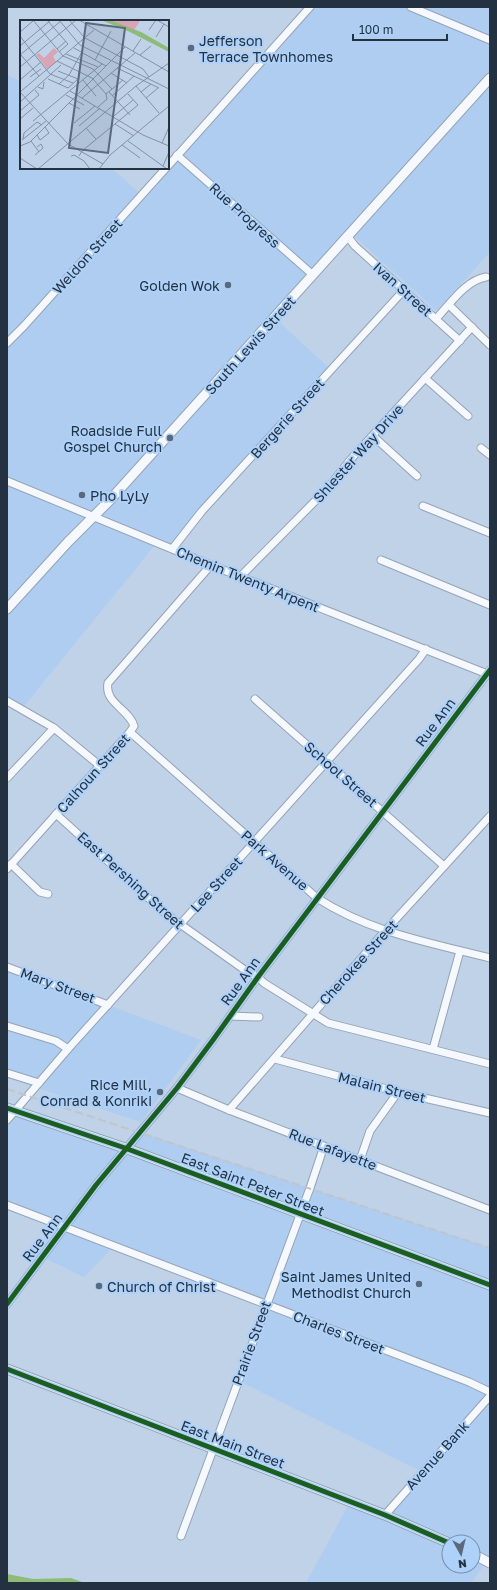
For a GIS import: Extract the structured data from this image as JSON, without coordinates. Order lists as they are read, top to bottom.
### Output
{
  "streets": {
    "main road": ["South Lewis Street", "East Saint Peter Street", "East Main Street"],
    "street": [
      "Rue Progress",
      "Weldon Street",
      "Ivan Street",
      "Bergerie Street",
      "Shlester Way Drive",
      "Chemin Twenty Arpent",
      "Rue Ann",
      "Calhoun Street",
      "School Street",
      "Park Avenue",
      "East Pershing Street",
      "Lee Street",
      "Cherokee Street",
      "Mary Street",
      "Malain Street",
      "Rue Lafayette",
      "Charles Street",
      "Prairie Street",
      "Avenue Bank"
    ]
  },
  "crossings": [
    ["Rue Progress", "South Lewis Street"],
    ["Ivan Street", "South Lewis Street"],
    ["Ivan Street", "Bergerie Street"],
    ["Ivan Street", "Shlester Way Drive"],
    ["South Lewis Street", "Chemin Twenty Arpent"],
    ["Bergerie Street", "Chemin Twenty Arpent"],
    ["Shlester Way Drive", "Chemin Twenty Arpent"],
    ["Chemin Twenty Arpent", "Rue Ann"],
    ["Chemin Twenty Arpent", "Calhoun Street"],
    ["Chemin Twenty Arpent", "Lee Street"],
    ["Rue Ann", "School Street"],
    ["Rue Ann", "Park Avenue"],
    ["Rue Ann", "East Pershing Street"],
    ["Rue Ann", "Rue Lafayette"],
    ["Rue Ann", "East Saint Peter Street"],
    ["Rue Ann", "Charles Street"],
    ["Calhoun Street", "Park Avenue"],
    ["Calhoun Street", "East Pershing Street"],
    ["School Street", "Lee Street"],
    ["School Street", "Cherokee Street"],
    ["Park Avenue", "Lee Street"],
    ["Park Avenue", "Cherokee Street"],
    ["East Pershing Street", "Lee Street"],
    ["East Pershing Street", "Cherokee Street"],
    ["Lee Street", "Mary Street"],
    ["Lee Street", "East Saint Peter Street"],
    ["Cherokee Street", "Malain Street"],
    ["Cherokee Street", "Rue Lafayette"],
    ["Rue Lafayette", "Prairie Street"],
    ["East Saint Peter Street", "Prairie Street"],
    ["Charles Street", "Prairie Street"],
    ["Prairie Street", "East Main Street"],
    ["East Main Street", "Avenue Bank"]
  ],
  "places": [
    "Jefferson Terrace Townhomes",
    "Golden Wok",
    "Roadside Full Gospel Church",
    "Pho LyLy",
    "Rice Mill, Conrad & Konriki",
    "Saint James United Methodist Church",
    "Church of Christ"
  ],
  "scale_bar": "100 m",
  "north": "bottom"
}
